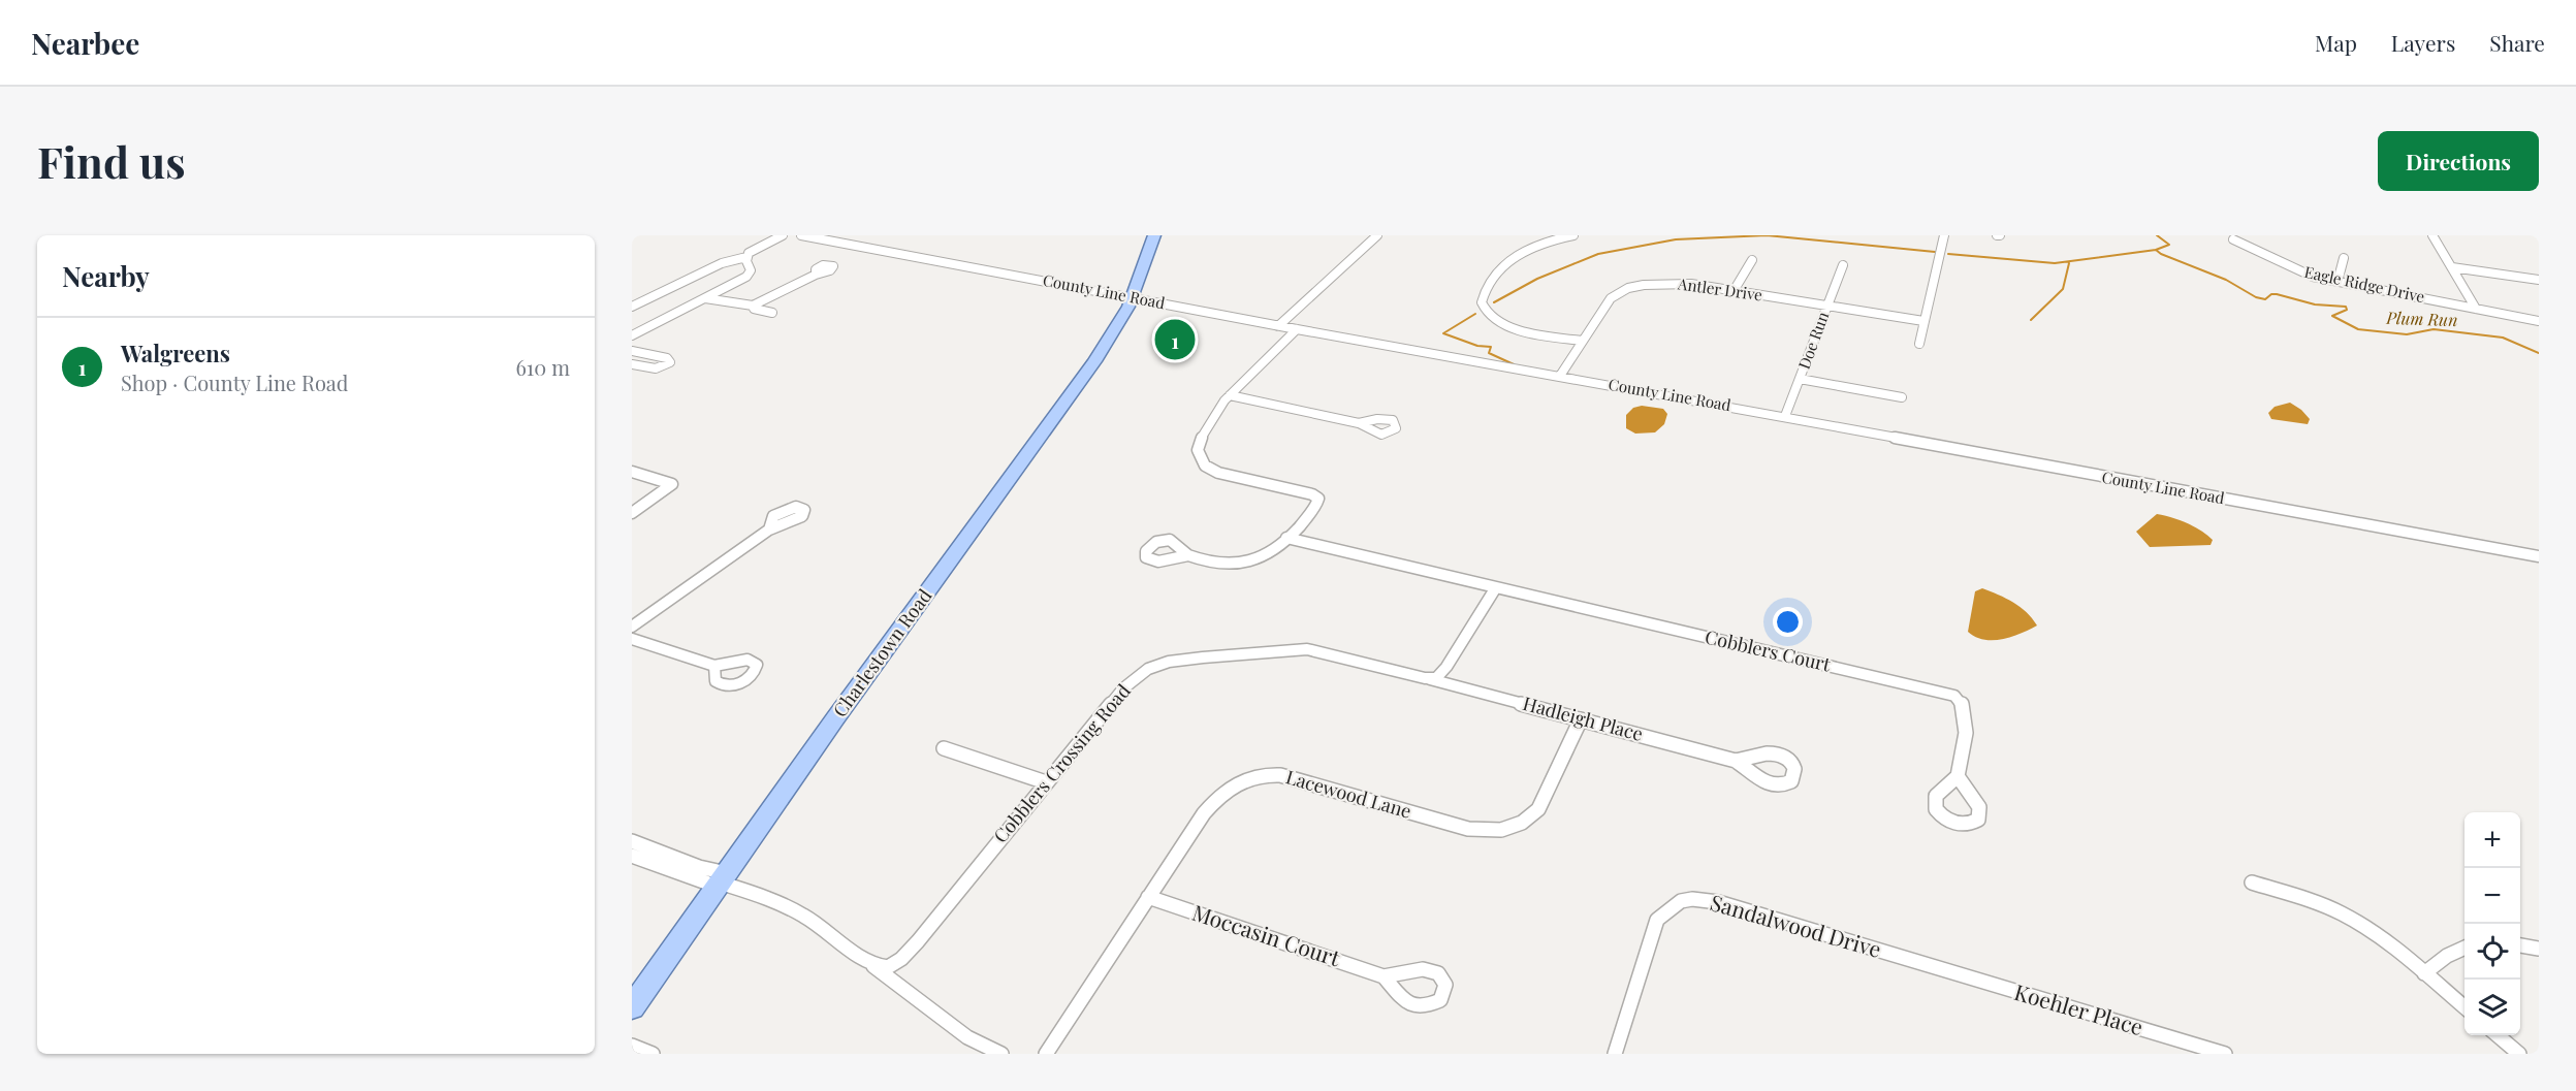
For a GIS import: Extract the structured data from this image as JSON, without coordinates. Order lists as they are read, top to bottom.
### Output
{
  "streets": {
    "main road": ["Charlestown Road"],
    "street": [
      "Eagle Ridge Drive",
      "Antler Drive",
      "County Line Road",
      "Doe Run",
      "Cobblers Court",
      "Hadleigh Place",
      "Cobblers Crossing Road",
      "Lacewood Lane",
      "Sandalwood Drive",
      "Moccasin Court",
      "Koehler Place"
    ]
  },
  "crossings": [
    ["Antler Drive", "County Line Road"],
    ["Antler Drive", "Doe Run"],
    ["County Line Road", "Doe Run"],
    ["County Line Road", "Charlestown Road"],
    ["Charlestown Road", "Cobblers Crossing Road"],
    ["Hadleigh Place", "Cobblers Crossing Road"],
    ["Hadleigh Place", "Lacewood Lane"],
    ["Lacewood Lane", "Moccasin Court"],
    ["Sandalwood Drive", "Koehler Place"]
  ],
  "water": ["Plum Run"],
  "page": {
    "header": "Nearbee",
    "nav": ["Map", "Layers", "Share"],
    "buttons": "Directions",
    "title": "Find us",
    "heading": "Nearby",
    "list": [
      {
        "mark": "1",
        "name": "Walgreens",
        "note": "Shop · County Line Road",
        "value": "610 m"
      }
    ],
    "pins": "1",
    "map_buttons": ["+", "−"]
  }
}
